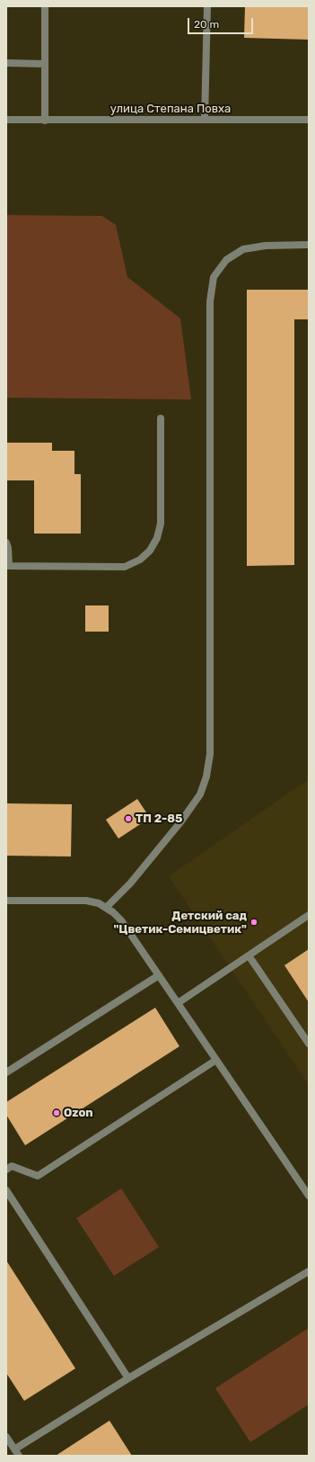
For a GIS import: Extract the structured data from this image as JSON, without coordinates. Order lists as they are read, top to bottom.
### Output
{
  "streets": {
    "street": ["улица Степана Повха"]
  },
  "places": ["ТП 2-85", "Детский сад \"Цветик-Семицветик\"", "Ozon"],
  "scale_bar": "20 m"
}
